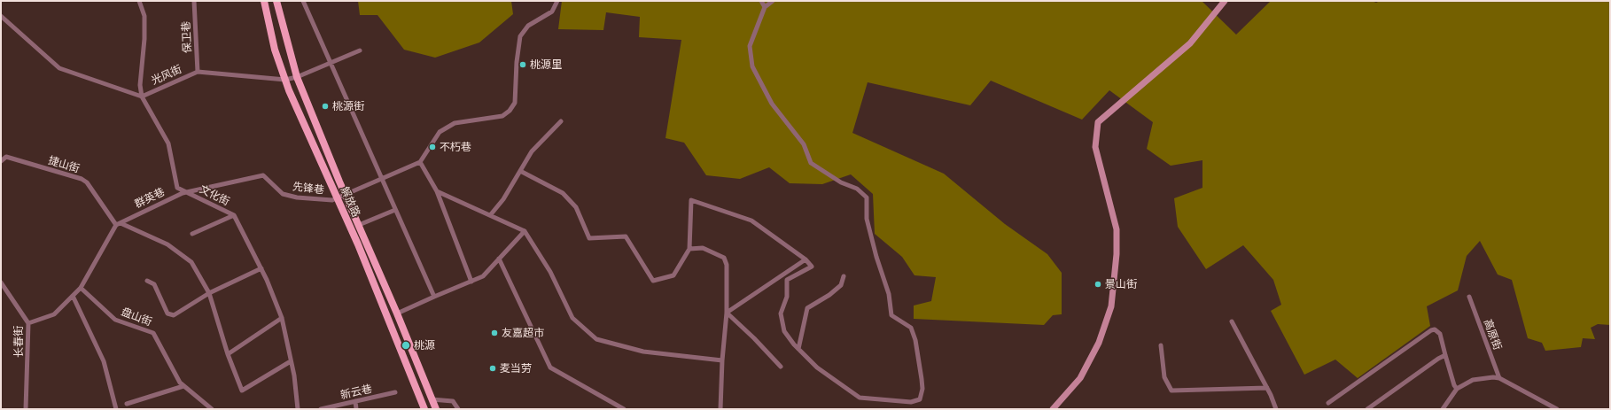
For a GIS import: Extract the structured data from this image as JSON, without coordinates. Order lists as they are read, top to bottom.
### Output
{
  "streets": {
    "main road": ["解放路"],
    "street": [
      "保卫巷",
      "光风街",
      "捷山街",
      "先锋巷",
      "文化街",
      "群英巷",
      "盘山街",
      "高原街",
      "长春街",
      "新云巷"
    ]
  },
  "crossings": [
    ["保卫巷", "光风街"],
    ["光风街", "文化街"],
    ["光风街", "解放路"],
    ["捷山街", "群英巷"],
    ["先锋巷", "群英巷"],
    ["先锋巷", "解放路"],
    ["文化街", "群英巷"]
  ],
  "places": [
    "桃源里",
    "桃源街",
    "不朽巷",
    "景山街",
    "友嘉超市",
    "桃源",
    "麦当劳"
  ]
}
